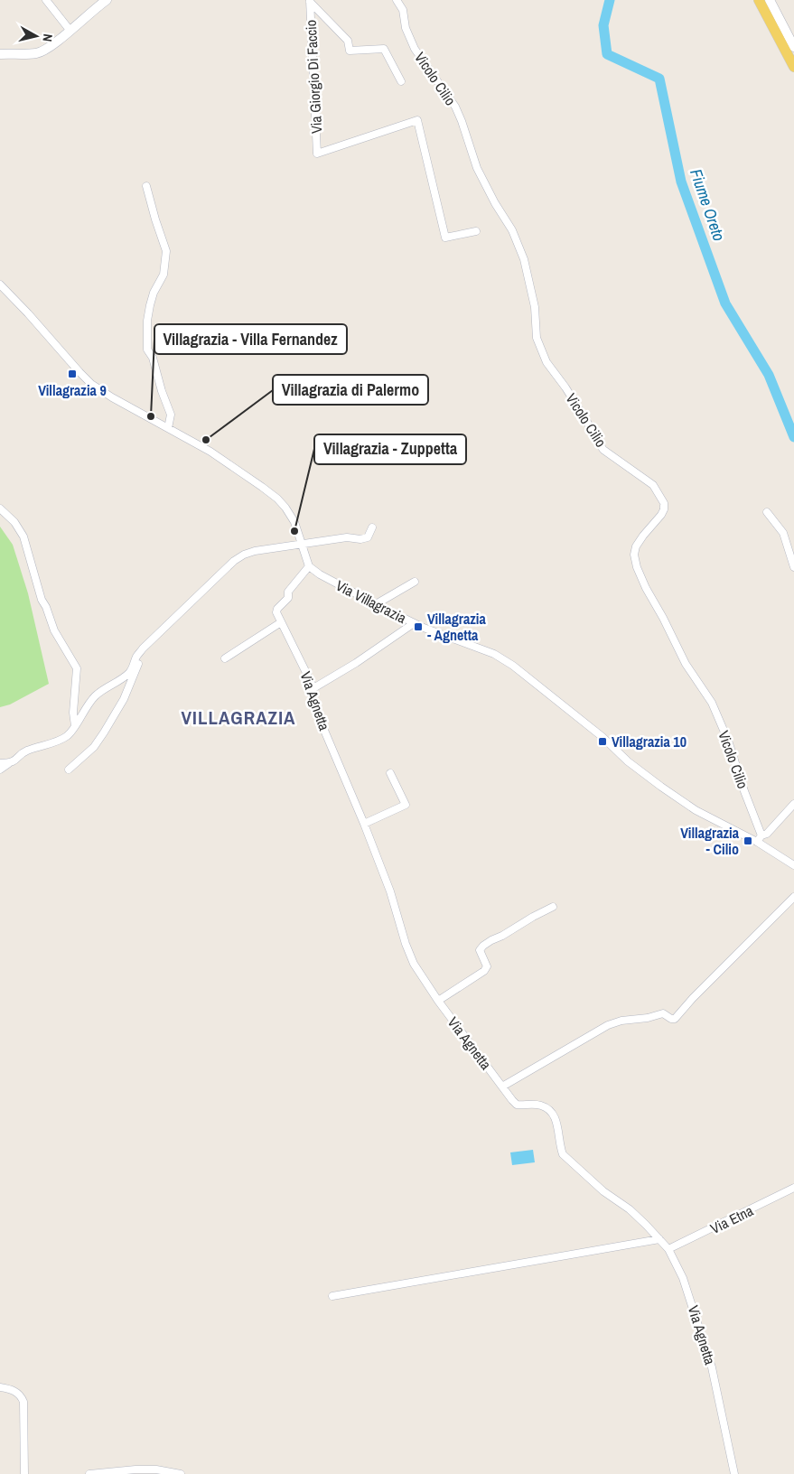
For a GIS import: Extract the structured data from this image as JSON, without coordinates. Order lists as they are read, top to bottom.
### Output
{
  "streets": {
    "street": [
      "Via Giorgio Di Faccio",
      "Vicolo Cilio",
      "Via Villagrazia",
      "Via Agnetta",
      "Via Etna"
    ]
  },
  "crossings": [
    ["Via Agnetta", "Via Etna"]
  ],
  "districts": ["VILLAGRAZIA"],
  "water": ["Fiume Oreto"],
  "places": {
    "transit": [
      "Villagrazia 9",
      "Villagrazia - Agnetta",
      "Villagrazia 10",
      "Villagrazia - Cilio"
    ],
    "other": ["Villagrazia - Villa Fernandez", "Villagrazia di Palermo", "Villagrazia - Zuppetta"]
  },
  "north": "right"
}
